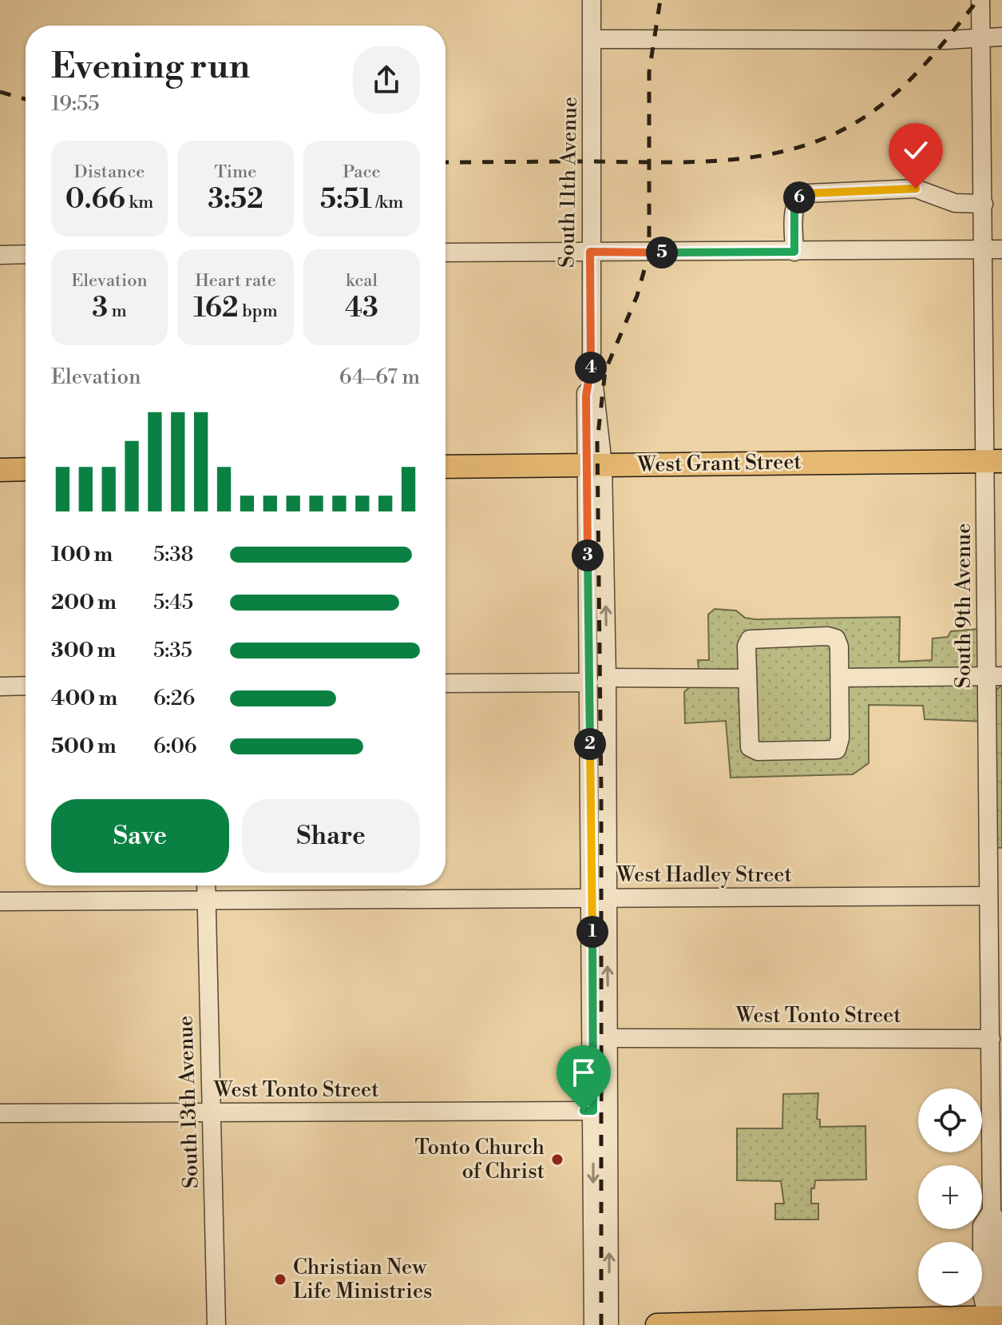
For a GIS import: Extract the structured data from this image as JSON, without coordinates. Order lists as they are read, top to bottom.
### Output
{
  "streets": {
    "main road": ["West Grant Street"],
    "street": [
      "South 11th Avenue",
      "South 9th Avenue",
      "West Hadley Street",
      "West Tonto Street",
      "South 13th Avenue"
    ]
  },
  "crossings": [
    ["South 11th Avenue", "West Grant Street"],
    ["South 11th Avenue", "West Hadley Street"],
    ["South 11th Avenue", "West Tonto Street"],
    ["West Grant Street", "South 9th Avenue"],
    ["South 9th Avenue", "West Hadley Street"],
    ["South 9th Avenue", "West Tonto Street"],
    ["West Hadley Street", "South 13th Avenue"],
    ["West Tonto Street", "South 13th Avenue"]
  ],
  "places": ["Tonto Church of Christ", "Christian New Life Ministries"],
  "page": {
    "heading": ["Evening run", "19:55"],
    "stats": [
      ["Distance", "0.66 km"],
      ["Time", "3:52"],
      ["Pace", "5:51 /km"],
      ["Elevation", "3 m"],
      ["Heart rate", "162 bpm"],
      ["kcal", "43"]
    ],
    "pins": [
      "6",
      "5",
      "4",
      "3",
      "2",
      "1"
    ],
    "chart": ["Elevation", "64–67 m"],
    "list": [
      {
        "name": "100 m",
        "note": "5:38"
      },
      {
        "name": "200 m",
        "note": "5:45"
      },
      {
        "name": "300 m",
        "note": "5:35"
      },
      {
        "name": "400 m",
        "note": "6:26"
      },
      {
        "name": "500 m",
        "note": "6:06"
      }
    ],
    "buttons": ["Save", "Share"],
    "map_buttons": ["+", "−"]
  }
}
